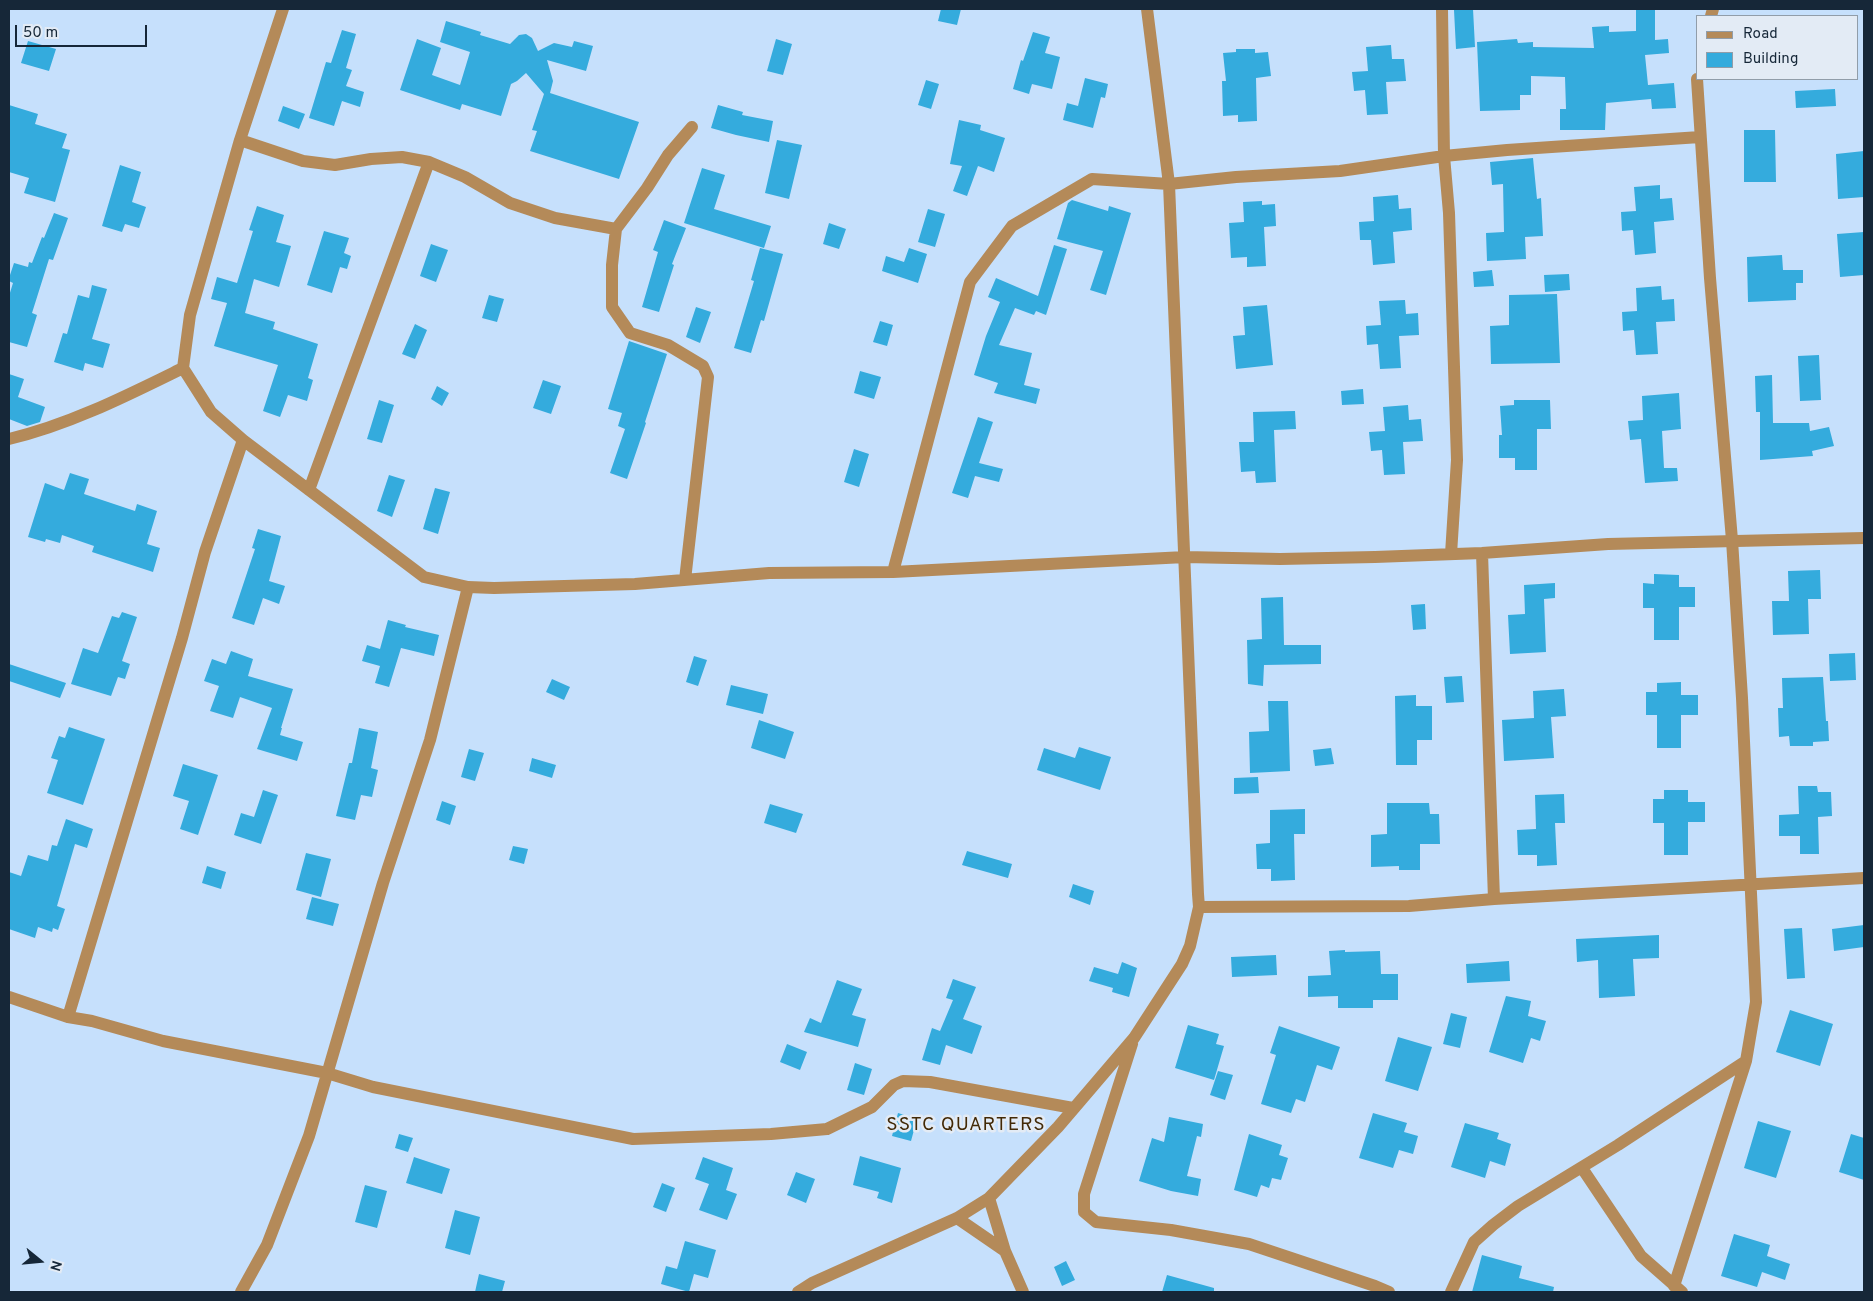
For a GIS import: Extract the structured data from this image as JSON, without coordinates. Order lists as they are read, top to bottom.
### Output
{
  "districts": ["SSTC QUARTERS"],
  "legend": ["Road", "Building"],
  "scale_bar": "50 m",
  "north": "right"
}
